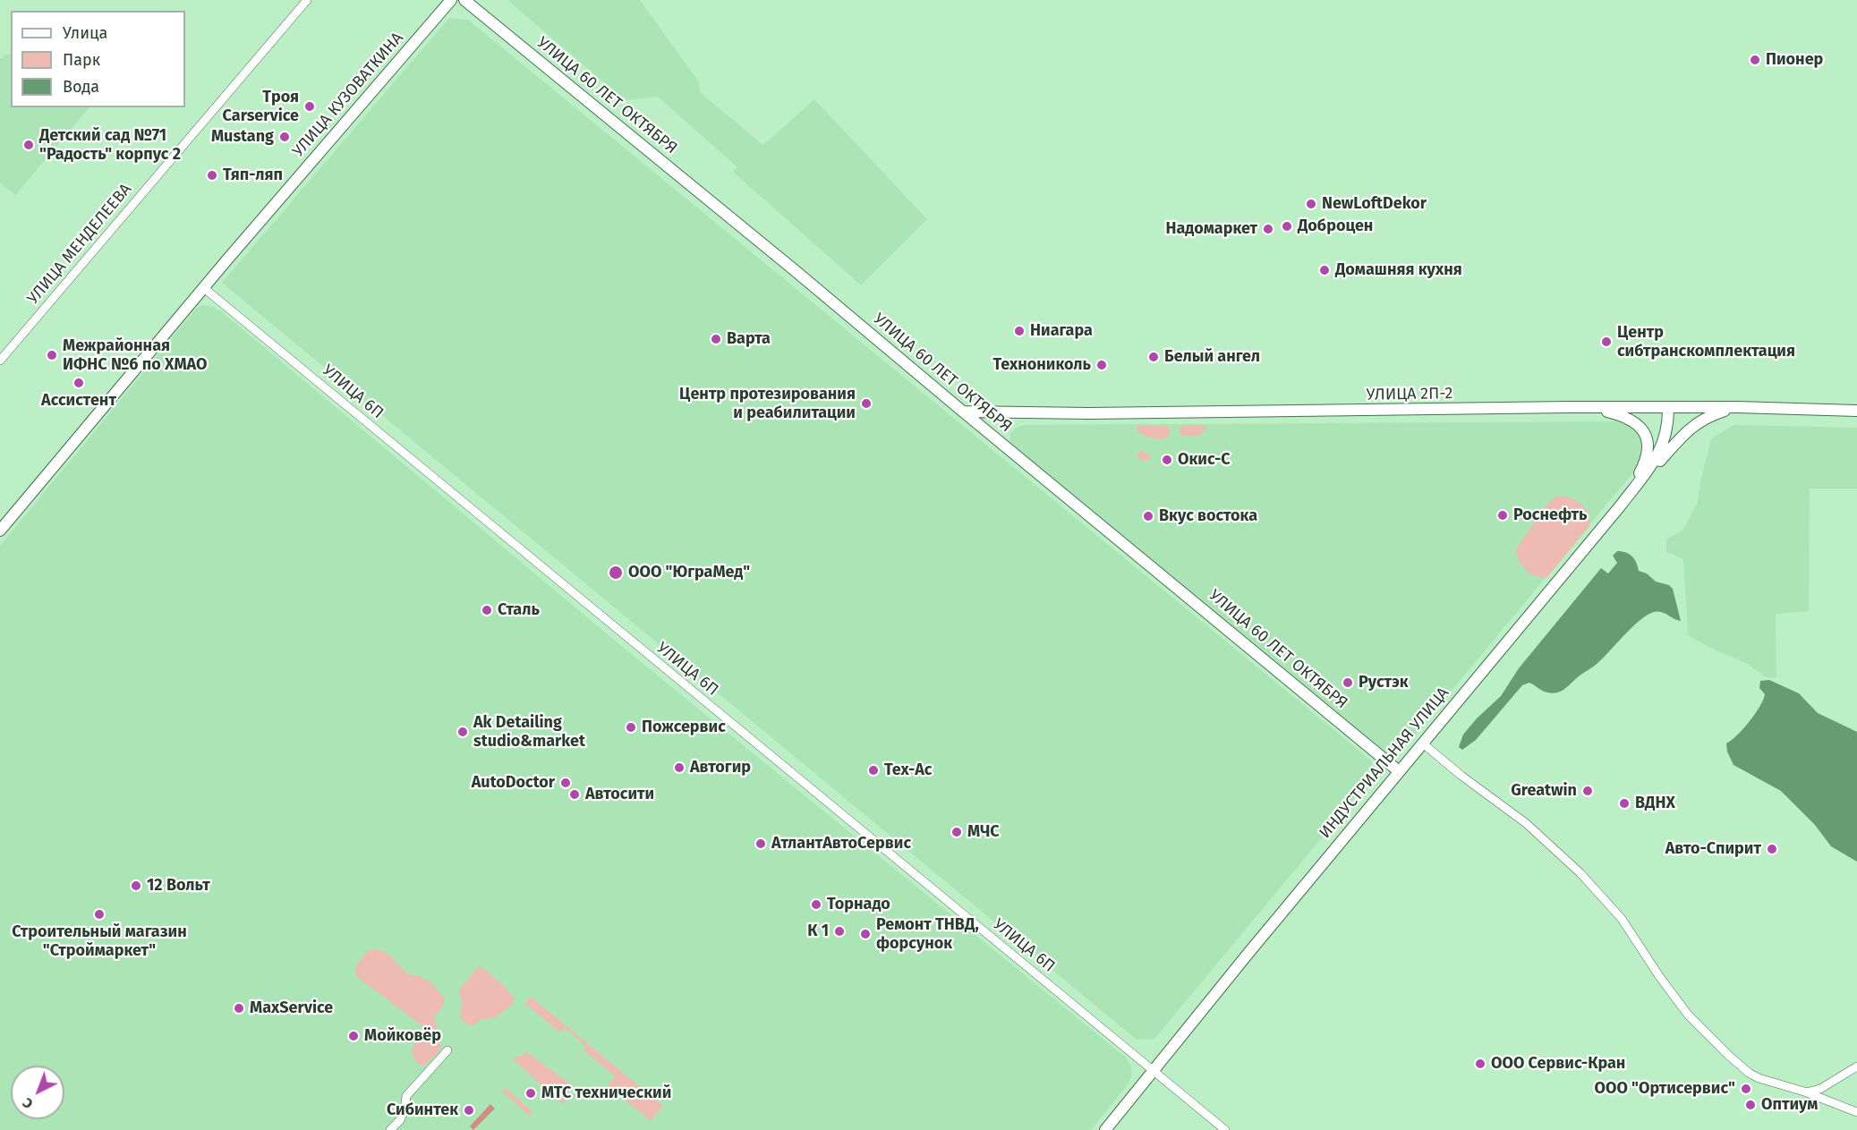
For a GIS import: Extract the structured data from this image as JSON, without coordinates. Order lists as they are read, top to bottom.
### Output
{
  "streets": {
    "main road": [
      "УЛИЦА КУЗОВАТКИНА",
      "УЛИЦА 60 ЛЕТ ОКТЯБРЯ",
      "УЛИЦА 2П-2",
      "ИНДУСТРИАЛЬНАЯ УЛИЦА"
    ],
    "street": ["УЛИЦА МЕНДЕЛЕЕВА", "УЛИЦА 6П"]
  },
  "crossings": [
    ["УЛИЦА КУЗОВАТКИНА", "УЛИЦА 6П"],
    ["УЛИЦА 60 ЛЕТ ОКТЯБРЯ", "УЛИЦА 2П-2"],
    ["УЛИЦА 60 ЛЕТ ОКТЯБРЯ", "ИНДУСТРИАЛЬНАЯ УЛИЦА"],
    ["УЛИЦА 6П", "ИНДУСТРИАЛЬНАЯ УЛИЦА"],
    ["УЛИЦА 2П-2", "ИНДУСТРИАЛЬНАЯ УЛИЦА"]
  ],
  "places": [
    "Пионер",
    "Троя Carservice",
    "Mustang",
    "Детский сад №71 \"Радость\" корпус 2",
    "Тяп-ляп",
    "NewLoftDekor",
    "Доброцен",
    "Надомаркет",
    "Домашняя кухня",
    "Ниагара",
    "Варта",
    "Центр сибтранскомплектация",
    "Межрайонная ИФНС №6 по ХМАО",
    "Белый ангел",
    "Технониколь",
    "Ассистент",
    "Центр протезирования и реабилитации",
    "Окис-С",
    "Роснефть",
    "Вкус востока",
    "ООО \"ЮграМед\"",
    "Сталь",
    "Рустэк",
    "Пожсервис",
    "Ak Detailing studio&market",
    "Автогир",
    "Тех-Ас",
    "AutoDoctor",
    "Greatwin",
    "Автосити",
    "ВДНХ",
    "МЧС",
    "АтлантАвтоСервис",
    "Авто-Спирит",
    "12 Вольт",
    "Торнадо",
    "Строительный магазин \"Строймаркет\"",
    "К 1",
    "Ремонт ТНВД, форсунок",
    "MaxService",
    "Мойковёр",
    "ООО Сервис-Кран",
    "ООО \"Ортисервис\"",
    "МТС технический",
    "Оптиум",
    "Сибинтек"
  ],
  "legend": ["Улица", "Парк", "Вода"],
  "north": "bottom left"
}
